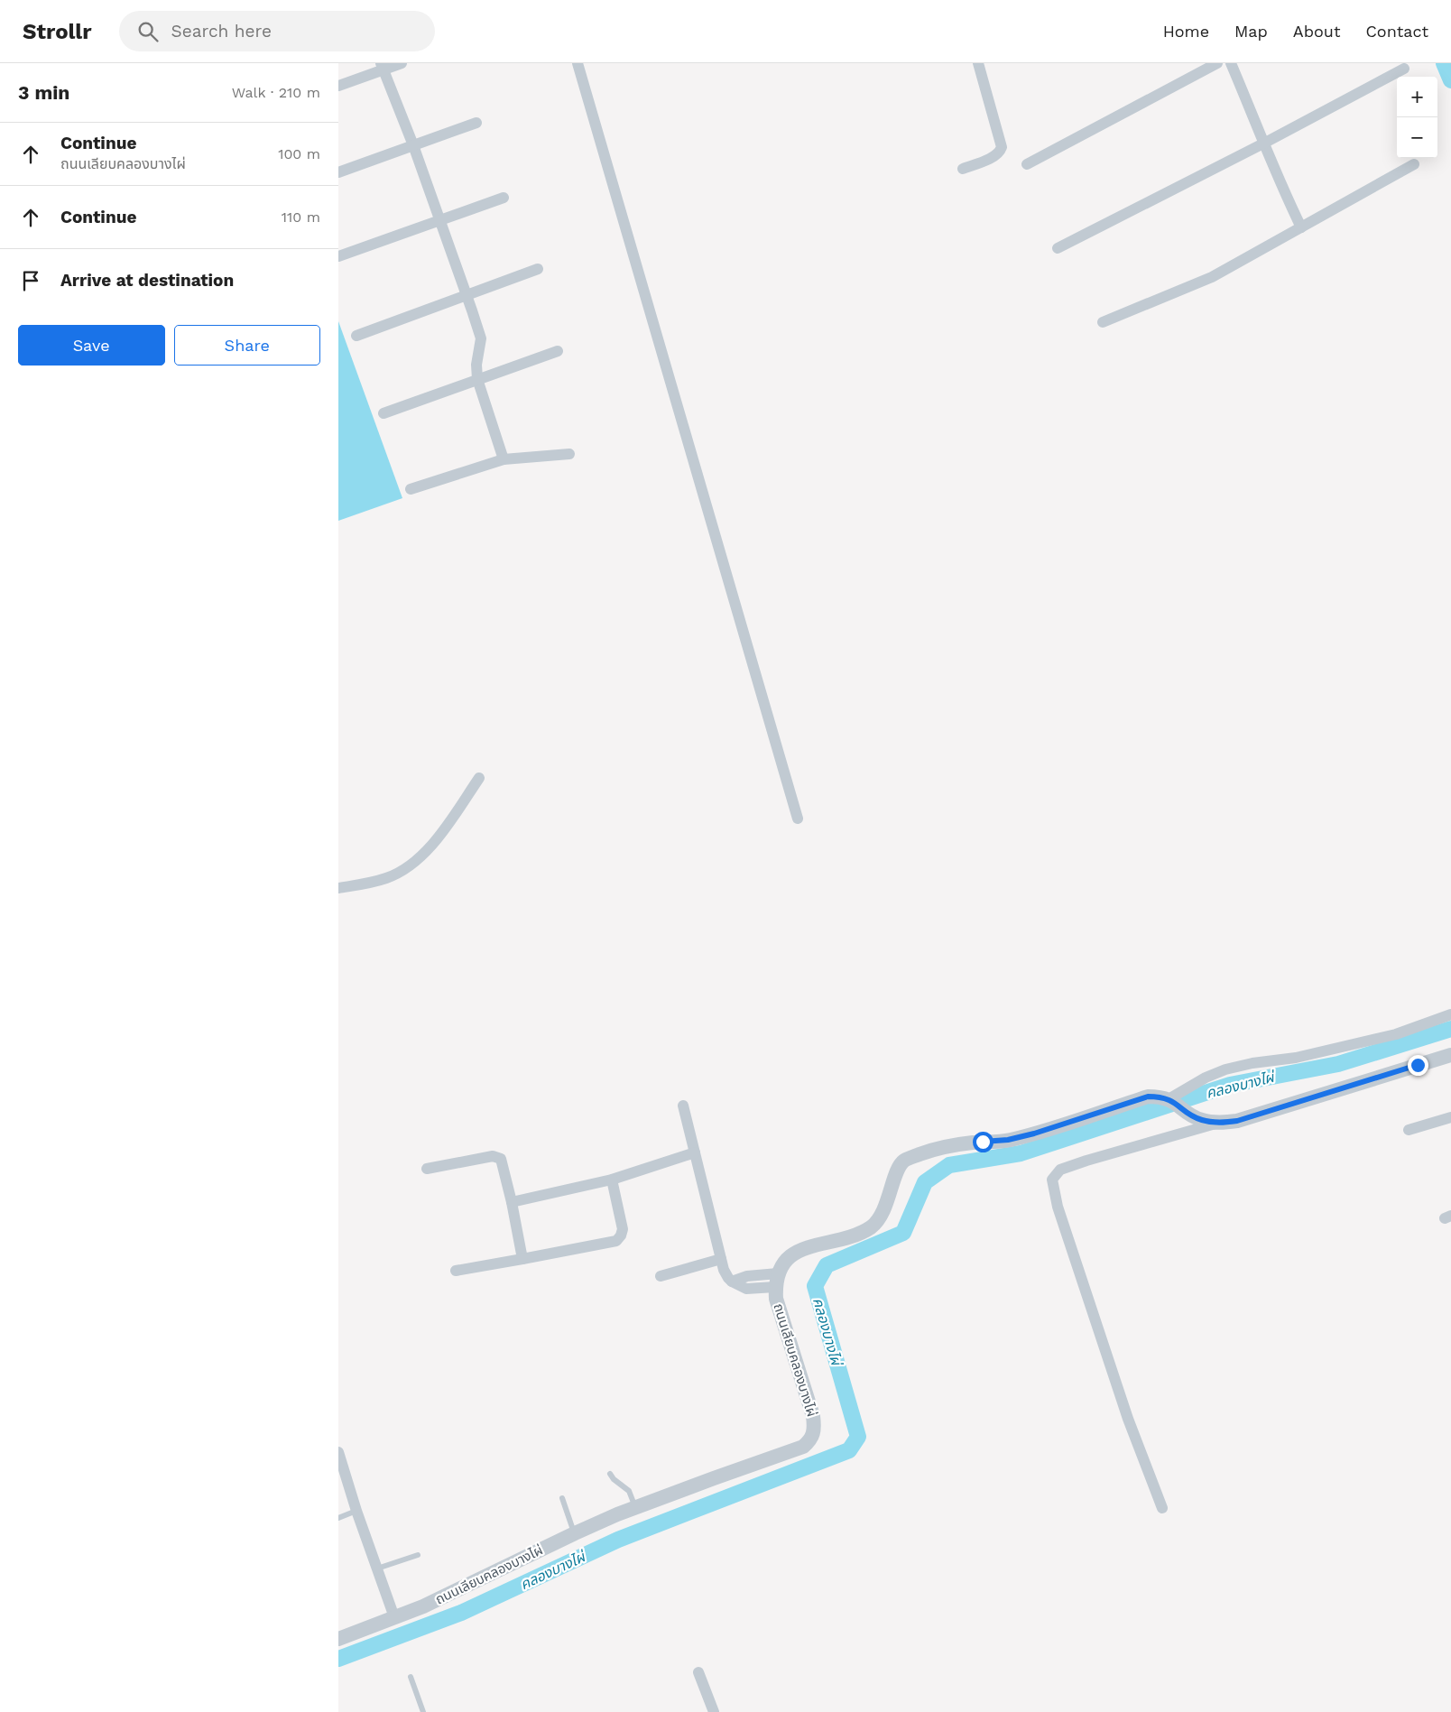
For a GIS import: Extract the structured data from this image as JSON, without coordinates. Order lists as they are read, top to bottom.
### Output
{
  "streets": {
    "street": ["ถนนเลียบคลองบางไผ่"]
  },
  "water": ["คลองบางไผ่"],
  "page": {
    "header": "Strollr",
    "search": "Search here",
    "nav": [
      "Home",
      "Map",
      "About",
      "Contact"
    ],
    "heading": ["3 min", "Walk · 210 m"],
    "map_buttons": ["+", "−"],
    "list": [
      ["Continue", "ถนนเลียบคลองบางไผ่", "100 m"],
      ["Continue", "110 m"],
      "Arrive at destination"
    ],
    "buttons": ["Save", "Share"]
  }
}
